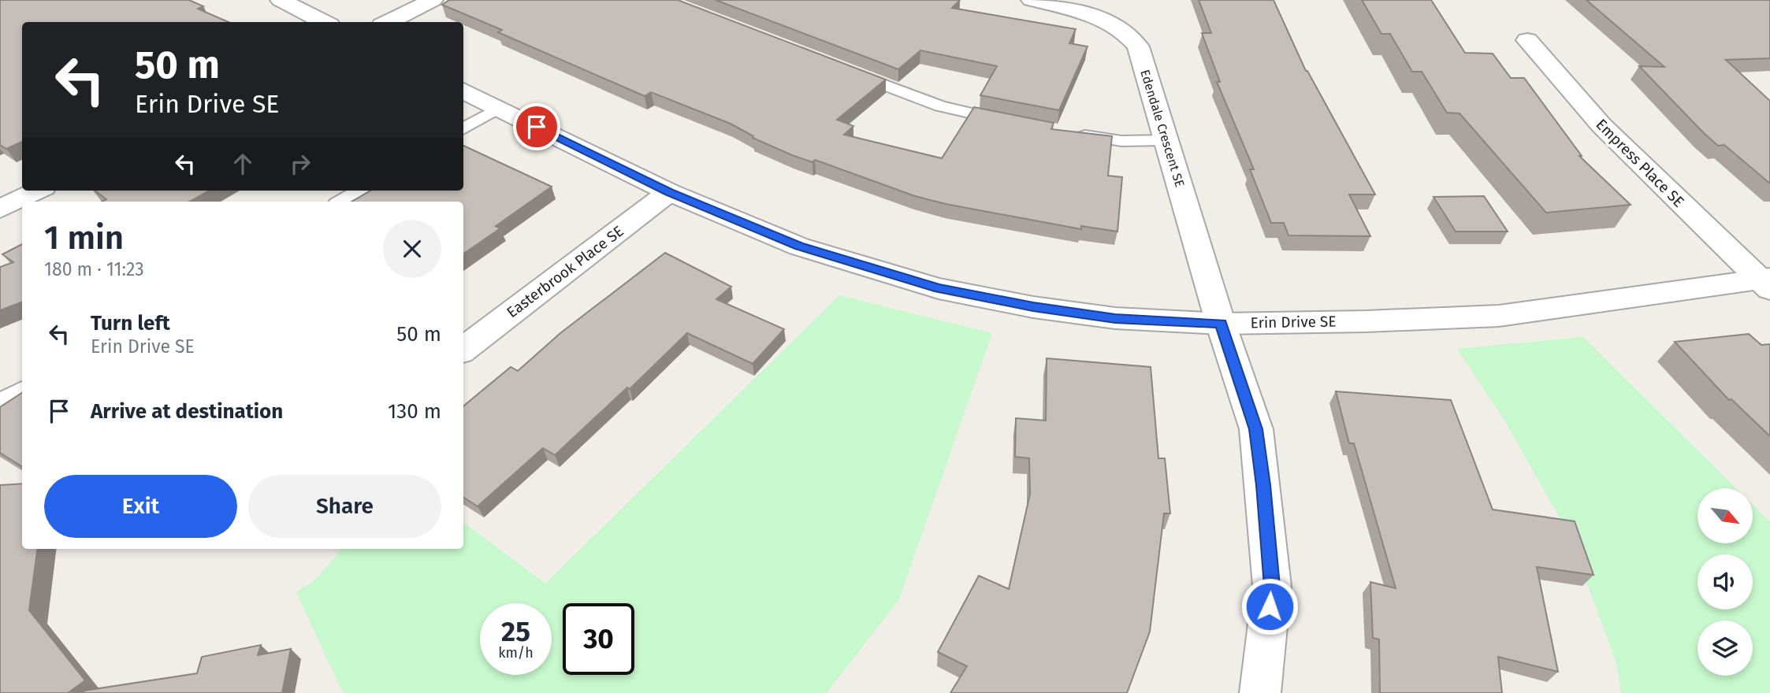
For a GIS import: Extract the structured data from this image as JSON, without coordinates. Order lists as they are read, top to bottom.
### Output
{
  "streets": {
    "street": [
      "Edendale Crescent SE",
      "Empress Place SE",
      "Easterbrook Place SE",
      "Erin Drive SE"
    ]
  },
  "crossings": [
    ["Edendale Crescent SE", "Erin Drive SE"],
    ["Empress Place SE", "Erin Drive SE"],
    ["Easterbrook Place SE", "Erin Drive SE"]
  ],
  "north": "bottom right",
  "page": {
    "turn": ["50 m", "Erin Drive SE"],
    "heading": ["1 min", "180 m · 11:23"],
    "list": [
      {
        "name": "Turn left",
        "note": "Erin Drive SE",
        "value": "50 m"
      },
      {
        "name": "Arrive at destination",
        "value": "130 m"
      }
    ],
    "buttons": ["Exit", "Share"],
    "speed": "25 km/h",
    "limit": "30"
  }
}
